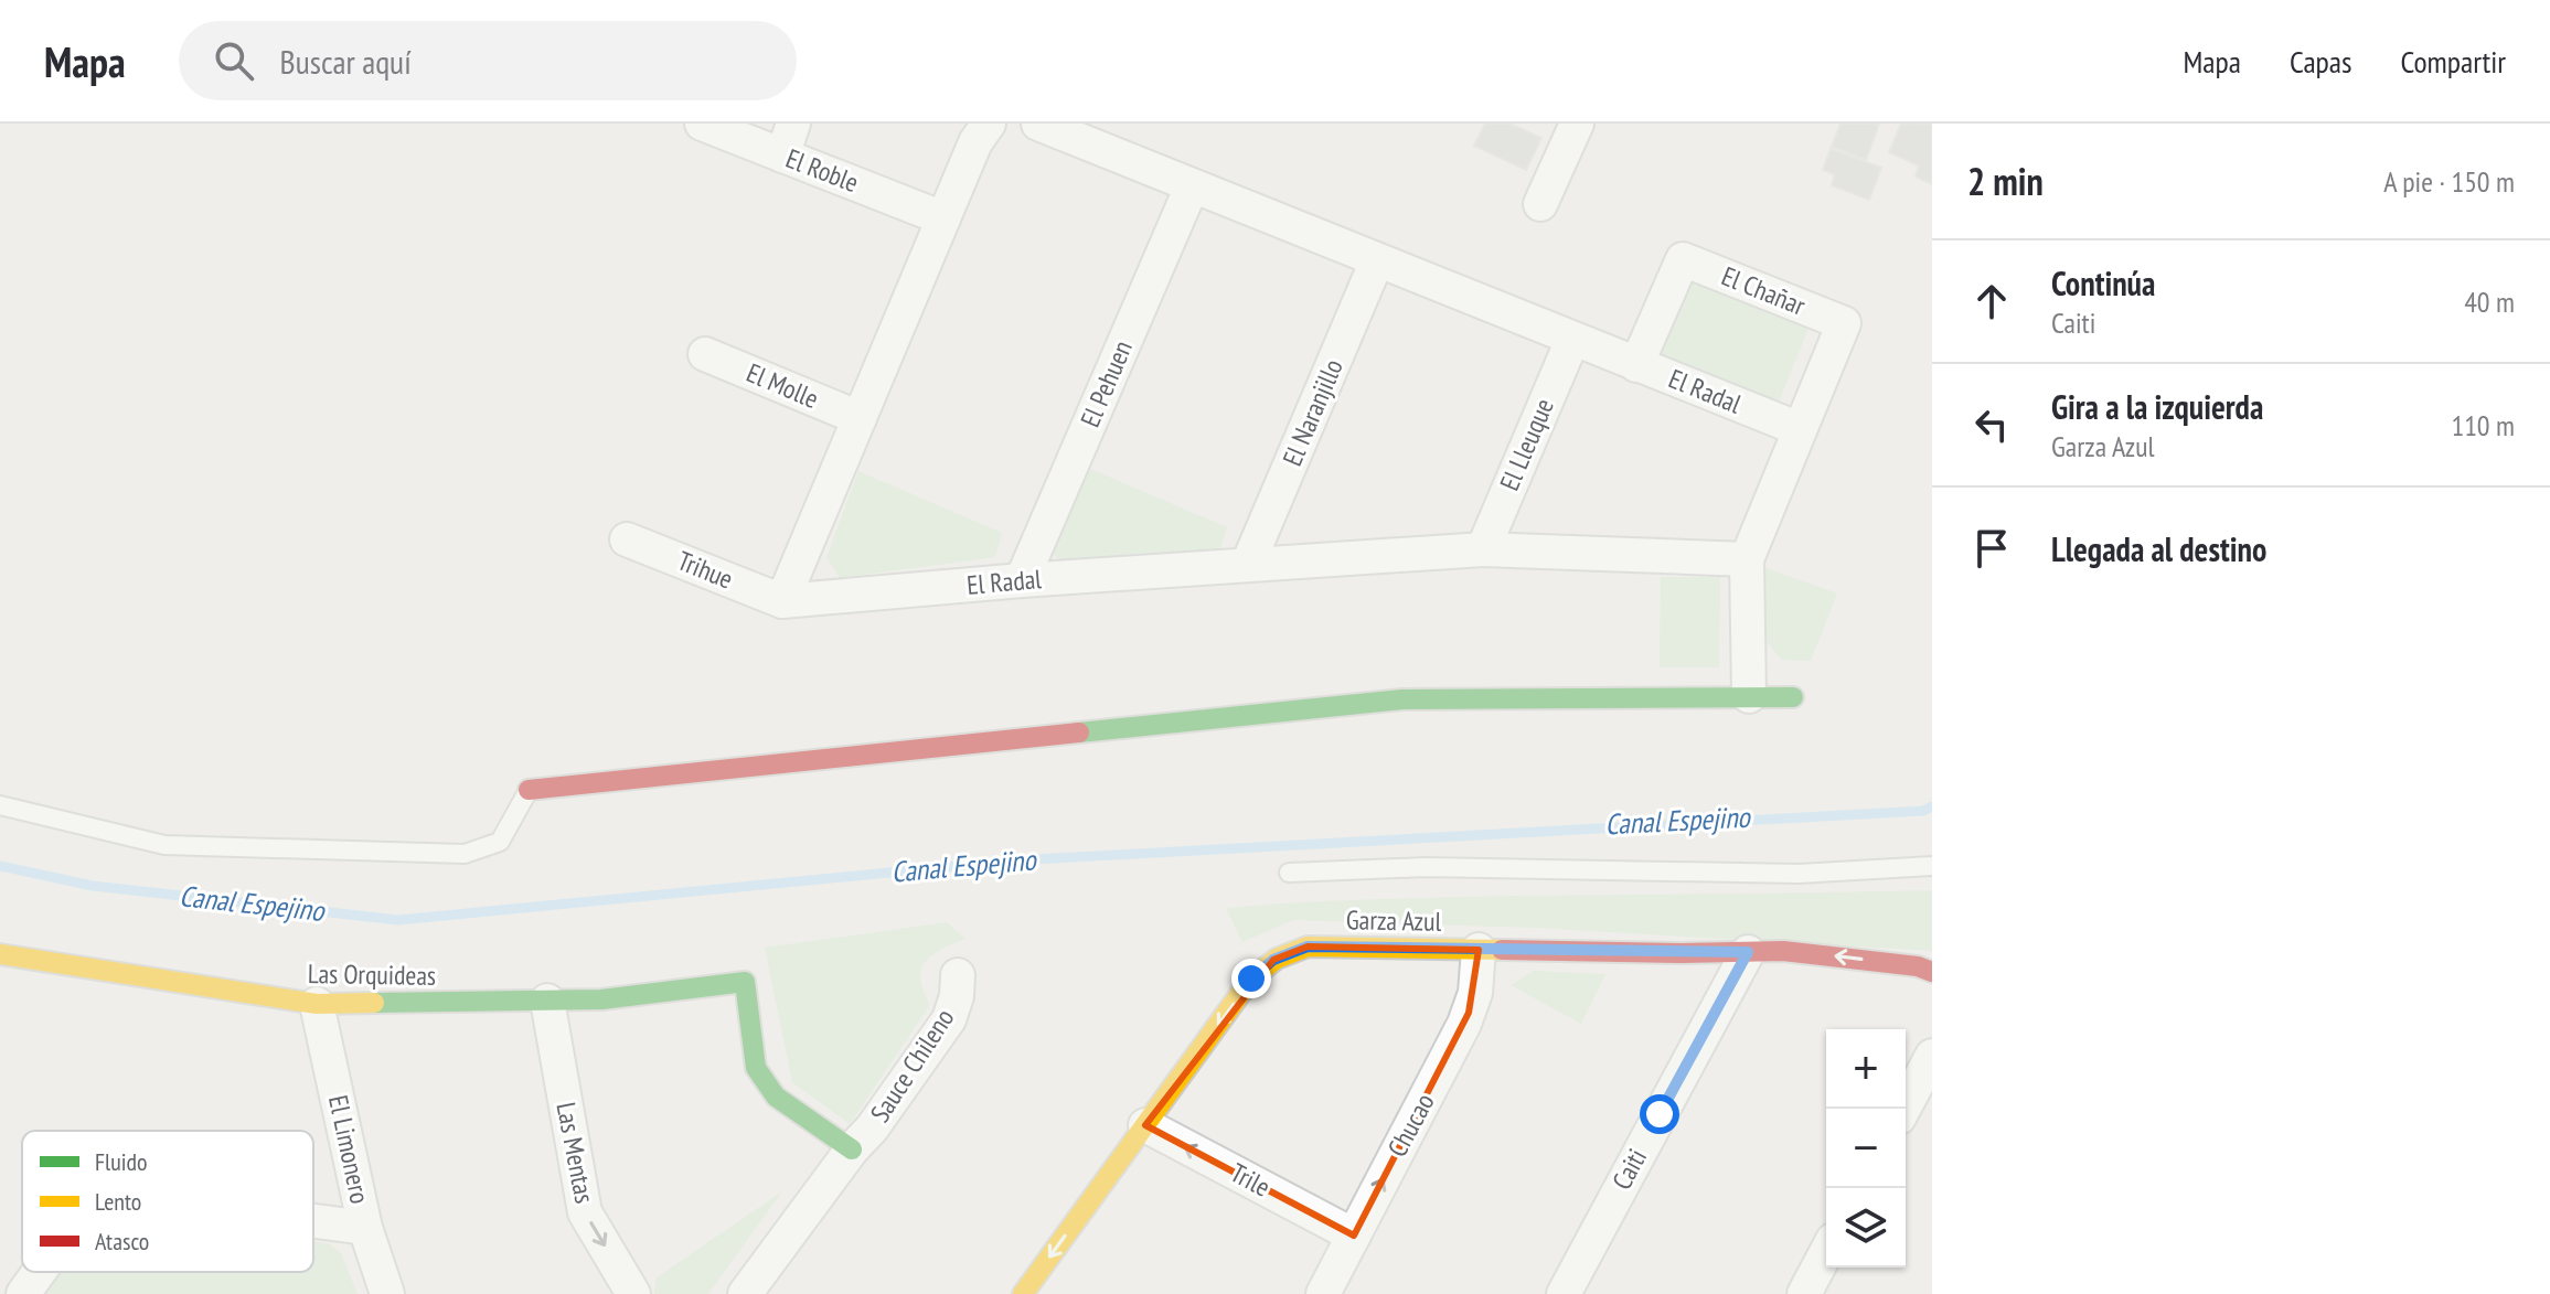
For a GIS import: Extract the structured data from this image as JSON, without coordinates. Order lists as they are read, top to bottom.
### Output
{
  "streets": {
    "street": [
      "El Roble",
      "El Chañar",
      "El Pehuen",
      "El Molle",
      "El Radal",
      "El Naranjillo",
      "El Lleuque",
      "Trihue",
      "Garza Azul",
      "Las Orquideas",
      "Sauce Chileno",
      "Chucao",
      "El Limonero",
      "Las Mentas",
      "Caiti",
      "Trile"
    ]
  },
  "crossings": [
    ["El Chañar", "El Radal"],
    ["El Pehuen", "El Radal"],
    ["El Radal", "El Naranjillo"],
    ["El Radal", "El Lleuque"],
    ["El Radal", "Trihue"],
    ["Garza Azul", "Chucao"],
    ["Garza Azul", "Caiti"],
    ["Garza Azul", "Trile"],
    ["Las Orquideas", "Sauce Chileno"],
    ["Las Orquideas", "El Limonero"],
    ["Las Orquideas", "Las Mentas"],
    ["Chucao", "Trile"]
  ],
  "one_way": [
    "Garza Azul",
    "Chucao",
    "Las Mentas",
    "Trile"
  ],
  "water": ["Canal Espejino"],
  "legend": ["Fluido", "Lento", "Atasco"],
  "page": {
    "header": "Mapa",
    "search": "Buscar aquí",
    "nav": ["Mapa", "Capas", "Compartir"],
    "heading": ["2 min", "A pie · 150 m"],
    "list": [
      ["Continúa", "Caiti", "40 m"],
      ["Gira a la izquierda", "Garza Azul", "110 m"],
      "Llegada al destino"
    ],
    "map_buttons": ["+", "−"]
  }
}
